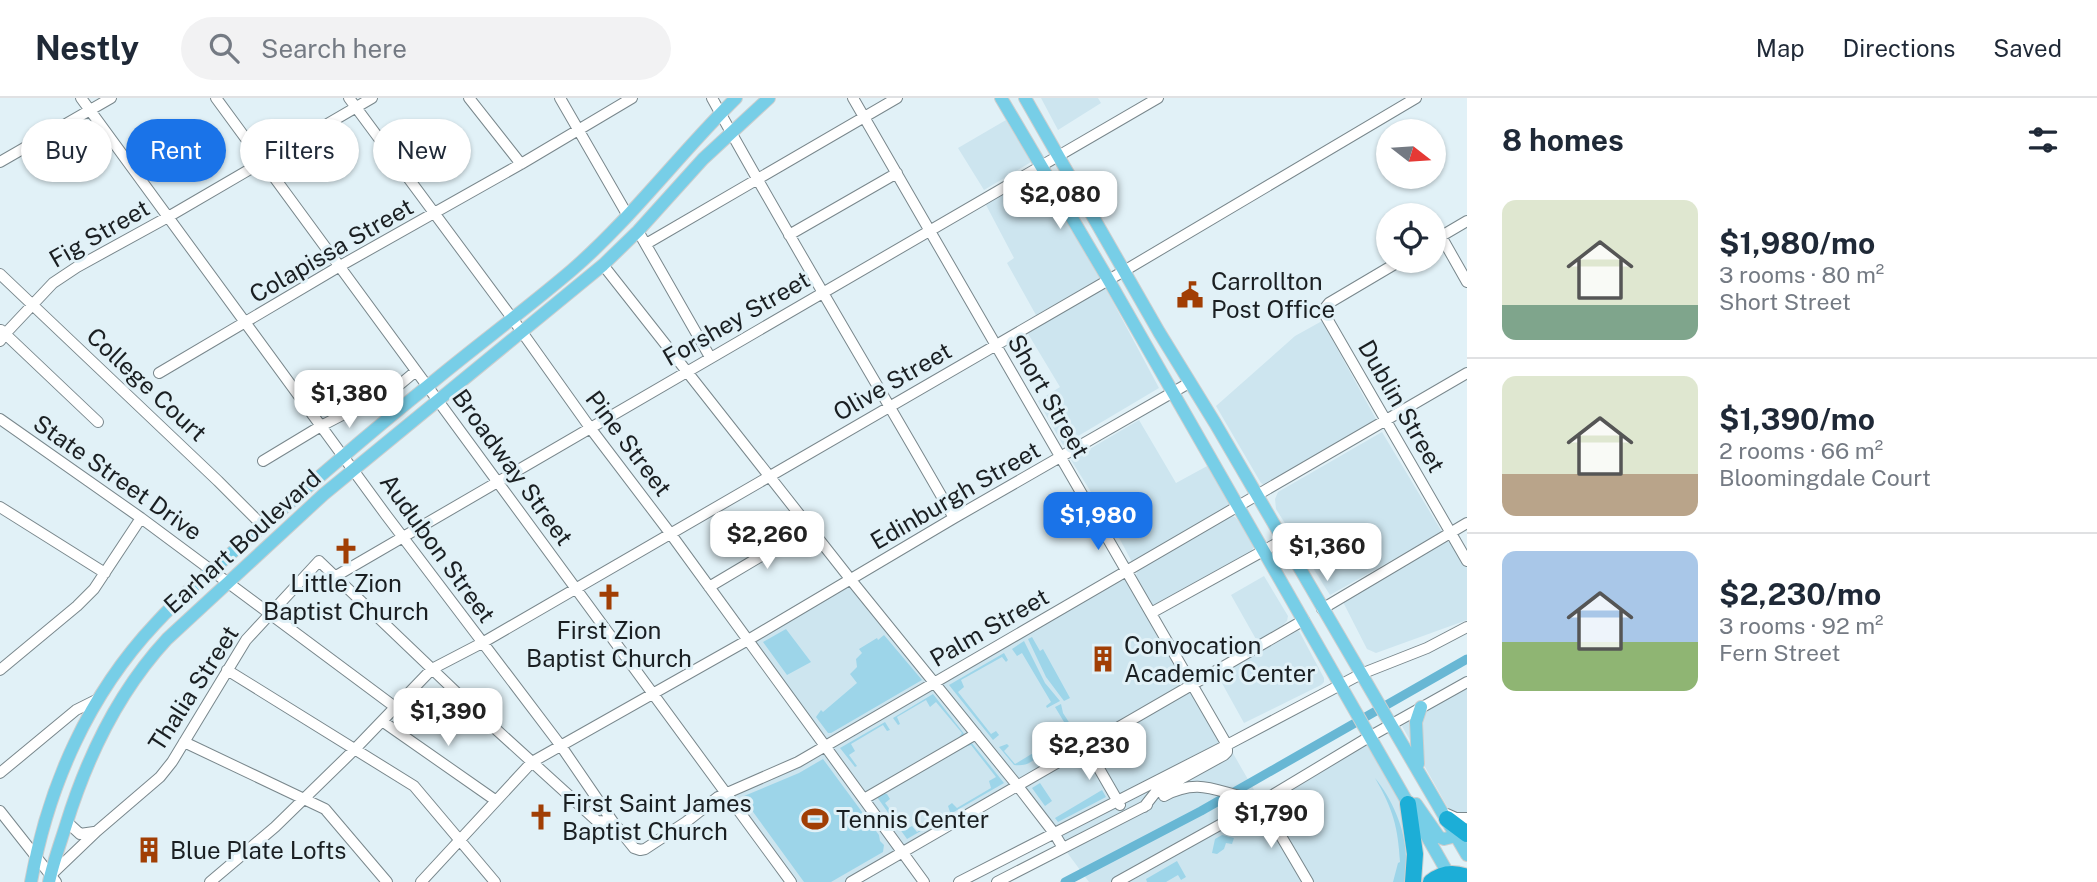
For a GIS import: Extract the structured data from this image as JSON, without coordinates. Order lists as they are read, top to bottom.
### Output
{
  "streets": {
    "main road": ["Earhart Boulevard"],
    "street": [
      "Fig Street",
      "Colapissa Street",
      "Forshey Street",
      "Olive Street",
      "College Court",
      "Short Street",
      "Dublin Street",
      "Pine Street",
      "Broadway Street",
      "State Street Drive",
      "Edinburgh Street",
      "Audubon Street",
      "Palm Street",
      "Thalia Street"
    ]
  },
  "crossings": [
    ["Fig Street", "College Court"],
    ["Fig Street", "Pine Street"],
    ["Fig Street", "Audubon Street"],
    ["Colapissa Street", "Pine Street"],
    ["Colapissa Street", "Broadway Street"],
    ["Colapissa Street", "Audubon Street"],
    ["Forshey Street", "Short Street"],
    ["Forshey Street", "Pine Street"],
    ["Forshey Street", "Broadway Street"],
    ["Forshey Street", "Audubon Street"],
    ["Forshey Street", "Thalia Street"],
    ["Olive Street", "Short Street"],
    ["Olive Street", "Pine Street"],
    ["Olive Street", "Broadway Street"],
    ["Olive Street", "State Street Drive"],
    ["Olive Street", "Audubon Street"],
    ["College Court", "Earhart Boulevard"],
    ["Short Street", "Edinburgh Street"],
    ["Short Street", "Palm Street"],
    ["Dublin Street", "Palm Street"],
    ["Pine Street", "Edinburgh Street"],
    ["Pine Street", "Earhart Boulevard"],
    ["Pine Street", "Palm Street"],
    ["Broadway Street", "Edinburgh Street"],
    ["Broadway Street", "Earhart Boulevard"],
    ["Broadway Street", "Palm Street"],
    ["State Street Drive", "Earhart Boulevard"],
    ["State Street Drive", "Thalia Street"],
    ["Edinburgh Street", "Audubon Street"],
    ["Earhart Boulevard", "Audubon Street"],
    ["Earhart Boulevard", "Thalia Street"],
    ["Audubon Street", "Palm Street"]
  ],
  "places": {
    "public building": ["Carrollton Post Office"],
    "church": ["Little Zion Baptist Church", "First Zion Baptist Church", "First Saint James Baptist Church"],
    "building": ["Convocation Academic Center", "Blue Plate Lofts"],
    "sports": ["Tennis Center"]
  },
  "north": "right",
  "page": {
    "header": "Nestly",
    "search": "Search here",
    "nav": ["Map", "Directions", "Saved"],
    "heading": "8 homes",
    "chip": [
      "Buy",
      "Rent",
      "Filters",
      "New"
    ],
    "price": [
      "$2,080",
      "$1,380",
      "$1,980",
      "$2,260",
      "$1,360",
      "$1,390",
      "$2,230",
      "$1,790"
    ],
    "list": [
      {
        "name": "$1,980/mo",
        "note": "3 rooms · 80 m² · Short Street"
      },
      {
        "name": "$1,390/mo",
        "note": "2 rooms · 66 m² · Bloomingdale Court"
      },
      {
        "name": "$2,230/mo",
        "note": "3 rooms · 92 m² · Fern Street"
      }
    ]
  }
}
